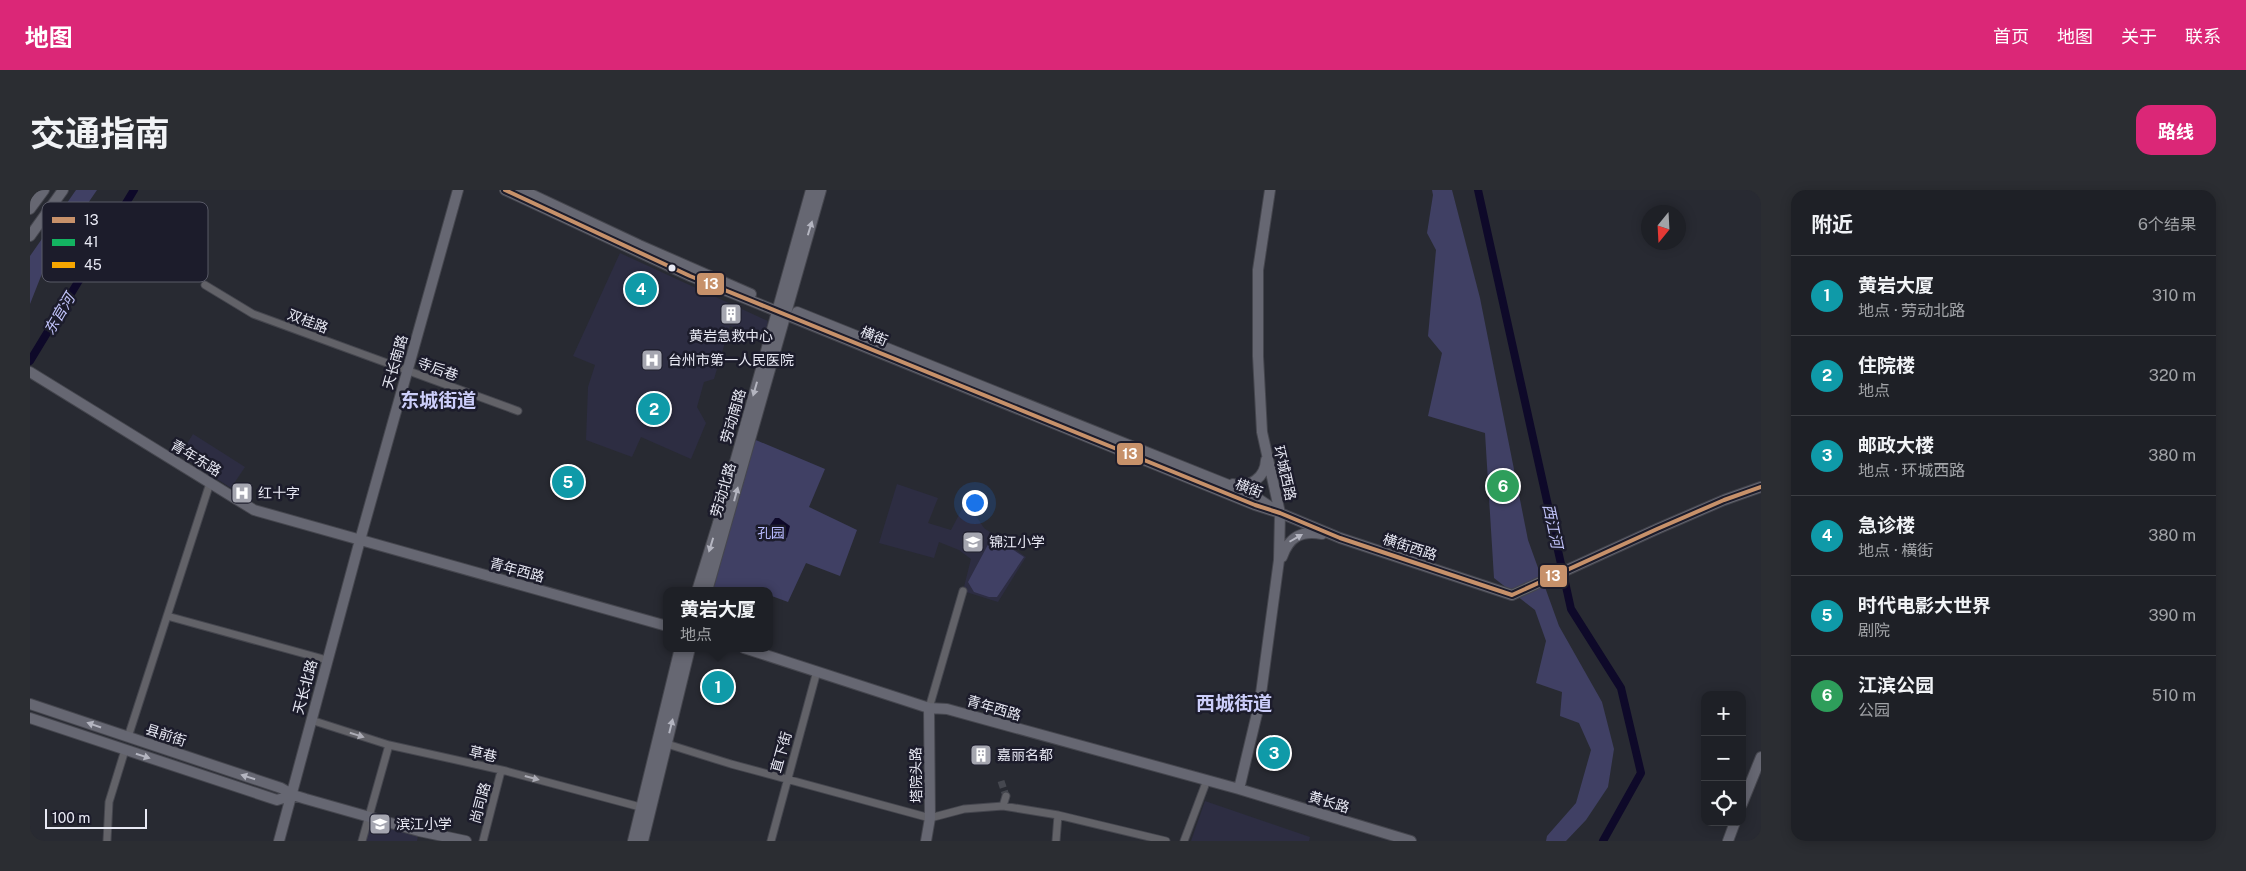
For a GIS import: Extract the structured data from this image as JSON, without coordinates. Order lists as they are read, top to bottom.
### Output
{
  "streets": {
    "street": [
      "双桂路",
      "横街",
      "天长南路",
      "寺后巷",
      "劳动南路",
      "青年东路",
      "环城西路",
      "劳动北路",
      "横街西路",
      "青年西路",
      "天长北路",
      "县前街",
      "直下街",
      "草巷",
      "塔院头路",
      "黄长路",
      "尚司路"
    ]
  },
  "crossings": [
    ["双桂路", "天长南路"],
    ["双桂路", "寺后巷"],
    ["横街", "劳动南路"],
    ["横街", "环城西路"],
    ["横街", "劳动北路"],
    ["横街", "横街西路"],
    ["天长南路", "寺后巷"],
    ["天长南路", "青年东路"],
    ["天长南路", "青年西路"],
    ["天长南路", "天长北路"],
    ["劳动南路", "劳动北路"],
    ["青年东路", "青年西路"],
    ["青年东路", "天长北路"],
    ["环城西路", "横街西路"],
    ["环城西路", "青年西路"],
    ["环城西路", "黄长路"],
    ["青年西路", "天长北路"],
    ["青年西路", "直下街"],
    ["青年西路", "塔院头路"],
    ["青年西路", "黄长路"],
    ["天长北路", "县前街"],
    ["天长北路", "草巷"],
    ["草巷", "尚司路"]
  ],
  "one_way": ["劳动北路", "草巷"],
  "districts": ["东城街道", "西城街道"],
  "water": ["东官河", "西江河"],
  "parks": ["孔园"],
  "places": {
    "building": ["黄岩急救中心", "嘉丽名都"],
    "hospital": ["台州市第一人民医院", "红十字"],
    "school or university": ["锦江小学", "滨江小学"]
  },
  "lines": ["transit line 13"],
  "legend": ["13", "41", "45"],
  "scale_bar": "100 m",
  "north": "bottom",
  "page": {
    "header": "地图",
    "nav": [
      "首页",
      "地图",
      "关于",
      "联系"
    ],
    "title": "交通指南",
    "buttons": "路线",
    "heading": ["附近", "6个结果"],
    "list": [
      {
        "mark": "1",
        "name": "黄岩大厦",
        "note": "地点 · 劳动北路",
        "value": "310 m"
      },
      {
        "mark": "2",
        "name": "住院楼",
        "note": "地点",
        "value": "320 m"
      },
      {
        "mark": "3",
        "name": "邮政大楼",
        "note": "地点 · 环城西路",
        "value": "380 m"
      },
      {
        "mark": "4",
        "name": "急诊楼",
        "note": "地点 · 横街",
        "value": "380 m"
      },
      {
        "mark": "5",
        "name": "时代电影大世界",
        "note": "剧院",
        "value": "390 m"
      },
      {
        "mark": "6",
        "name": "江滨公园",
        "note": "公园",
        "value": "510 m"
      }
    ],
    "pins": [
      "4",
      "2",
      "5",
      "6",
      "1",
      "3"
    ],
    "popup": ["黄岩大厦", "地点"],
    "map_buttons": ["+", "−"],
    "scale": "100 m"
  }
}
